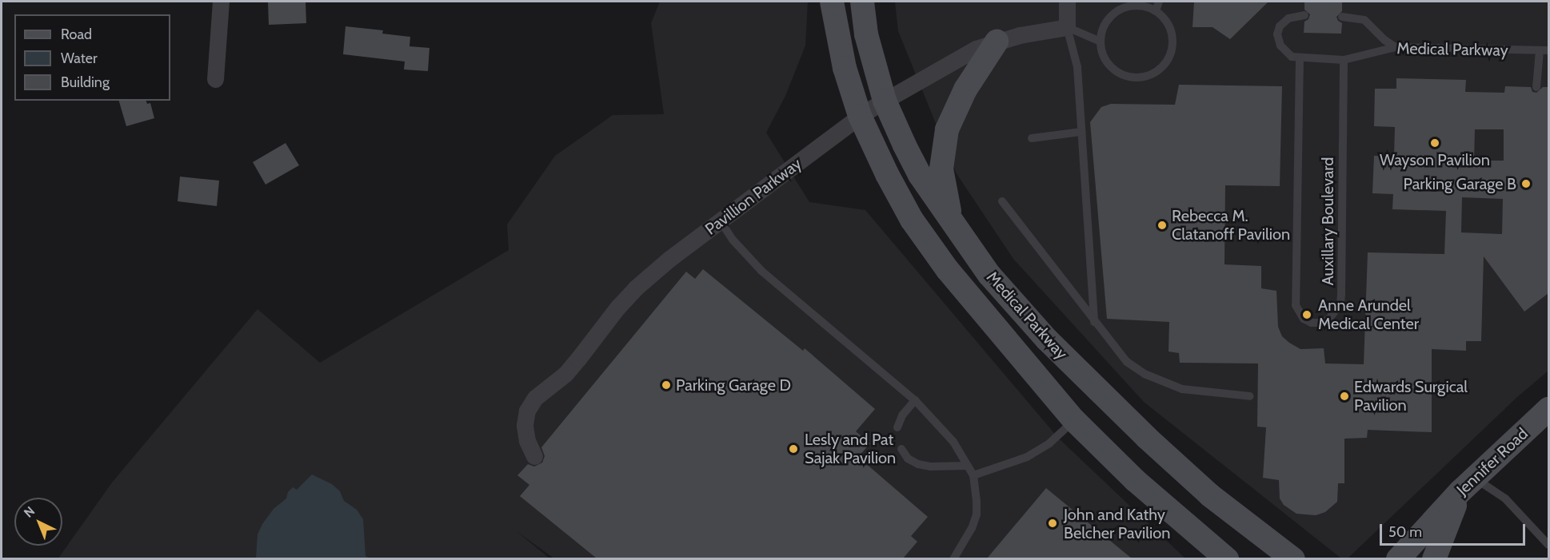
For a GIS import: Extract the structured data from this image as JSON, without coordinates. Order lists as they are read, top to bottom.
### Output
{
  "streets": {
    "main road": ["Medical Parkway", "Jennifer Road"],
    "street": ["Pavillion Parkway"],
    "lane": ["Auxillary Boulevard"]
  },
  "crossings": [
    ["Medical Parkway", "Pavillion Parkway"],
    ["Medical Parkway", "Auxillary Boulevard"]
  ],
  "places": [
    "Wayson Pavilion",
    "Parking Garage B",
    "Rebecca M. Clatanoff Pavilion",
    "Anne Arundel Medical Center",
    "Parking Garage D",
    "Edwards Surgical Pavilion",
    "Lesly and Pat Sajak Pavilion",
    "John and Kathy Belcher Pavilion"
  ],
  "legend": ["Road", "Water", "Building"],
  "scale_bar": "50 m",
  "north": "top left"
}
